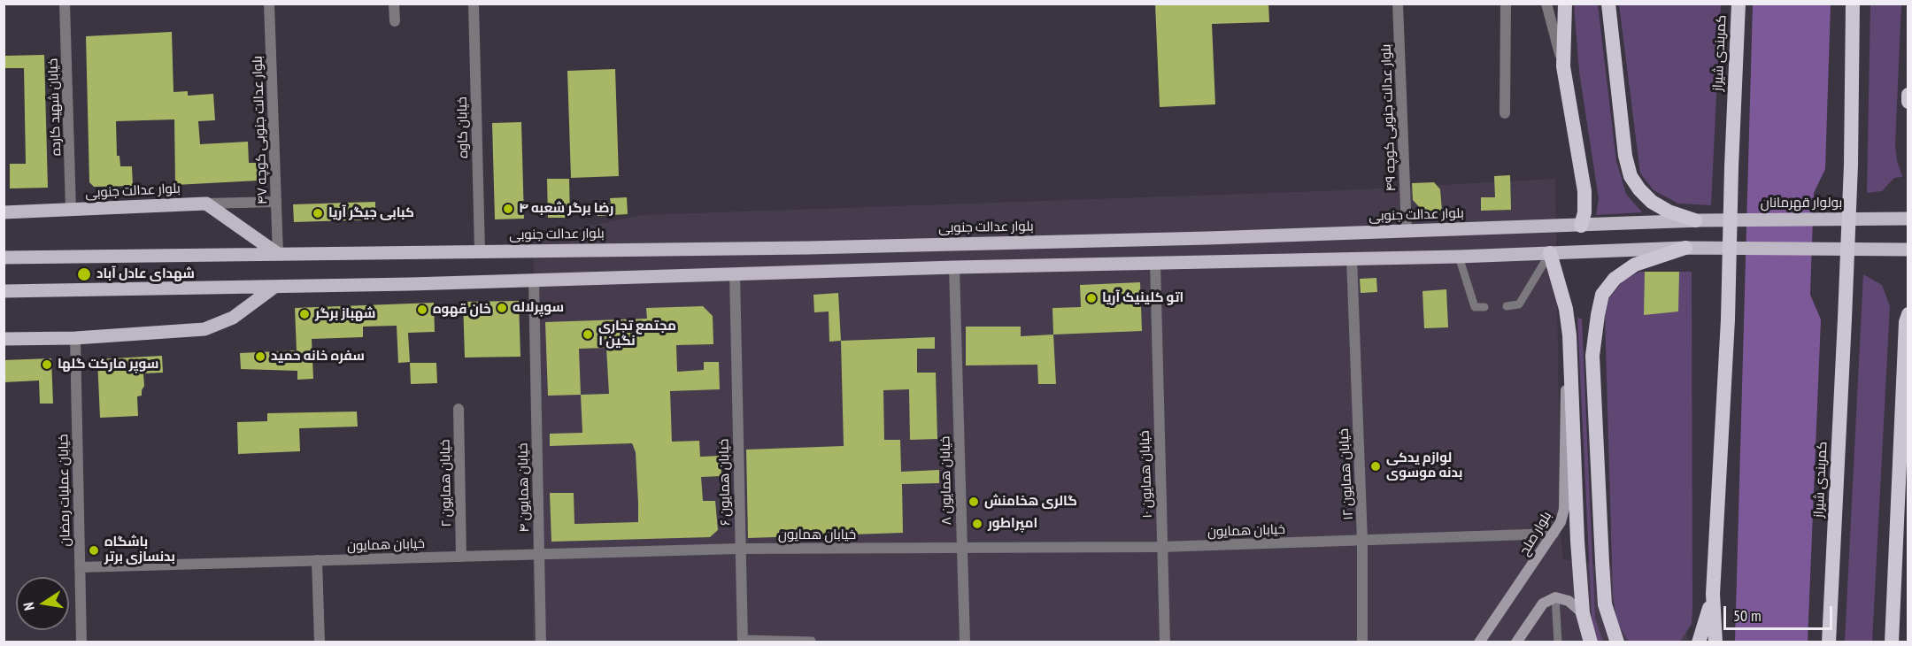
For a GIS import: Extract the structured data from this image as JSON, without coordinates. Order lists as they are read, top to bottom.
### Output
{
  "streets": {
    "highway": ["کمربندی شیراز"],
    "main road": ["بلوار عدالت جنوبی", "بولوار قهرمانان", "بلوار صلح"],
    "street": [
      "خیابان شهید کارده",
      "بلوار عدالت جنوبی کوچه ۴۹",
      "خیابان کاوه",
      "بلوار عدالت جنوبی کوچه ۴۷",
      "خیابان همایون ۱۰",
      "خیابان همایون ۱۲",
      "خیابان همایون ۸",
      "خیابان همایون ۶",
      "خیابان همایون ۲",
      "خیابان همایون ۴",
      "خیابان عملیات رمضان",
      "خیابان همایون"
    ]
  },
  "crossings": [
    ["خیابان شهید کارده", "بلوار عدالت جنوبی"],
    ["بلوار عدالت جنوبی کوچه ۴۹", "بلوار عدالت جنوبی"],
    ["خیابان کاوه", "بلوار عدالت جنوبی"],
    ["بلوار عدالت جنوبی کوچه ۴۷", "بلوار عدالت جنوبی"],
    ["بلوار عدالت جنوبی", "بولوار قهرمانان"],
    ["خیابان همایون ۱۰", "خیابان همایون"],
    ["خیابان همایون ۱۲", "خیابان همایون"],
    ["خیابان همایون ۸", "خیابان همایون"],
    ["خیابان همایون ۶", "خیابان همایون"],
    ["خیابان همایون ۲", "خیابان همایون"],
    ["خیابان همایون ۴", "خیابان همایون"],
    ["خیابان عملیات رمضان", "خیابان همایون"],
    ["خیابان همایون", "بلوار صلح"]
  ],
  "places": [
    "رضا برگر شعبه ۴",
    "کبابی جیگر آریا",
    "شهدای عادل آباد",
    "اتو کلینیک آریا",
    "سوپرلاله",
    "خان قهوه",
    "شهباز برگر",
    "مجتمع تجاری نگین ۱",
    "سفره خانه حمید",
    "سوپر مارکت گلها",
    "لوازم یدکی بدنه موسوی",
    "گالری هخامنش",
    "امپراطور",
    "باشگاه بدنسازی برتر"
  ],
  "scale_bar": "50 m",
  "north": "left"
}
